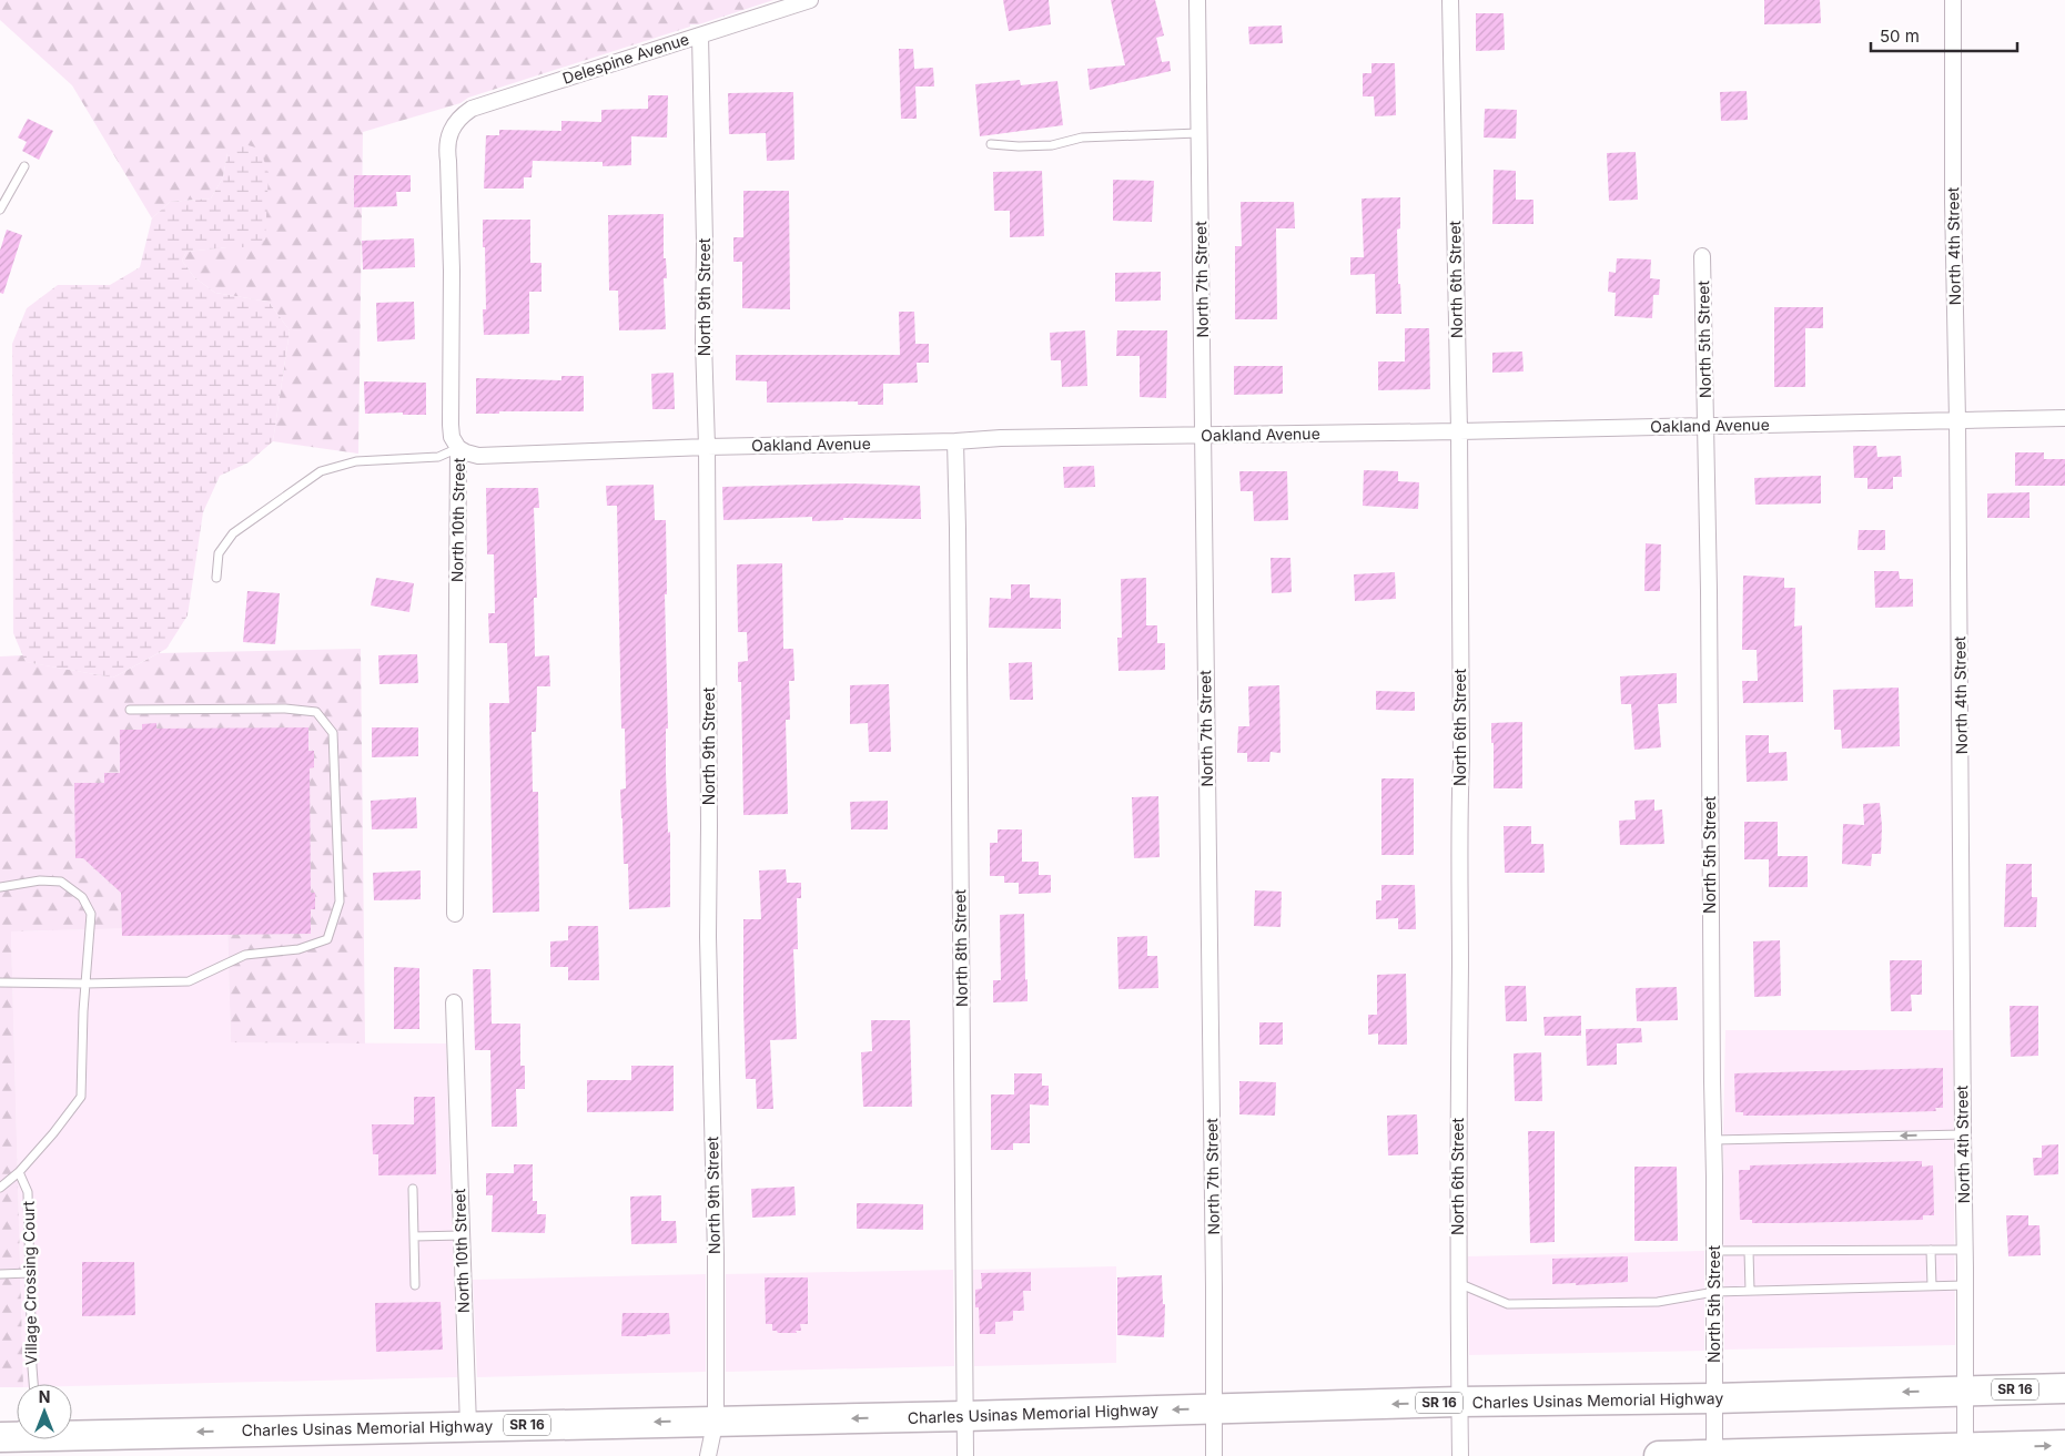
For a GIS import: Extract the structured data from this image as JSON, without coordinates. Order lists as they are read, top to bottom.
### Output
{
  "streets": {
    "highway": ["SR 16", "Charles Usinas Memorial Highway"],
    "street": [
      "Delespine Avenue",
      "North 4th Street",
      "North 7th Street",
      "North 6th Street",
      "North 9th Street",
      "North 5th Street",
      "Oakland Avenue",
      "North 10th Street",
      "North 8th Street"
    ],
    "lane": ["Village Crossing Court"]
  },
  "crossings": [
    ["Delespine Avenue", "North 9th Street"],
    ["Delespine Avenue", "North 10th Street"],
    ["North 4th Street", "Oakland Avenue"],
    ["North 4th Street", "Charles Usinas Memorial Highway"],
    ["North 7th Street", "Oakland Avenue"],
    ["North 7th Street", "Charles Usinas Memorial Highway"],
    ["North 6th Street", "Oakland Avenue"],
    ["North 6th Street", "Charles Usinas Memorial Highway"],
    ["North 9th Street", "Oakland Avenue"],
    ["North 9th Street", "Charles Usinas Memorial Highway"],
    ["North 5th Street", "Oakland Avenue"],
    ["North 5th Street", "Charles Usinas Memorial Highway"],
    ["Oakland Avenue", "North 10th Street"],
    ["Oakland Avenue", "North 8th Street"],
    ["North 10th Street", "Charles Usinas Memorial Highway"],
    ["North 8th Street", "Charles Usinas Memorial Highway"]
  ],
  "one_way": ["Charles Usinas Memorial Highway"],
  "scale_bar": "50 m",
  "north": "top"
}
